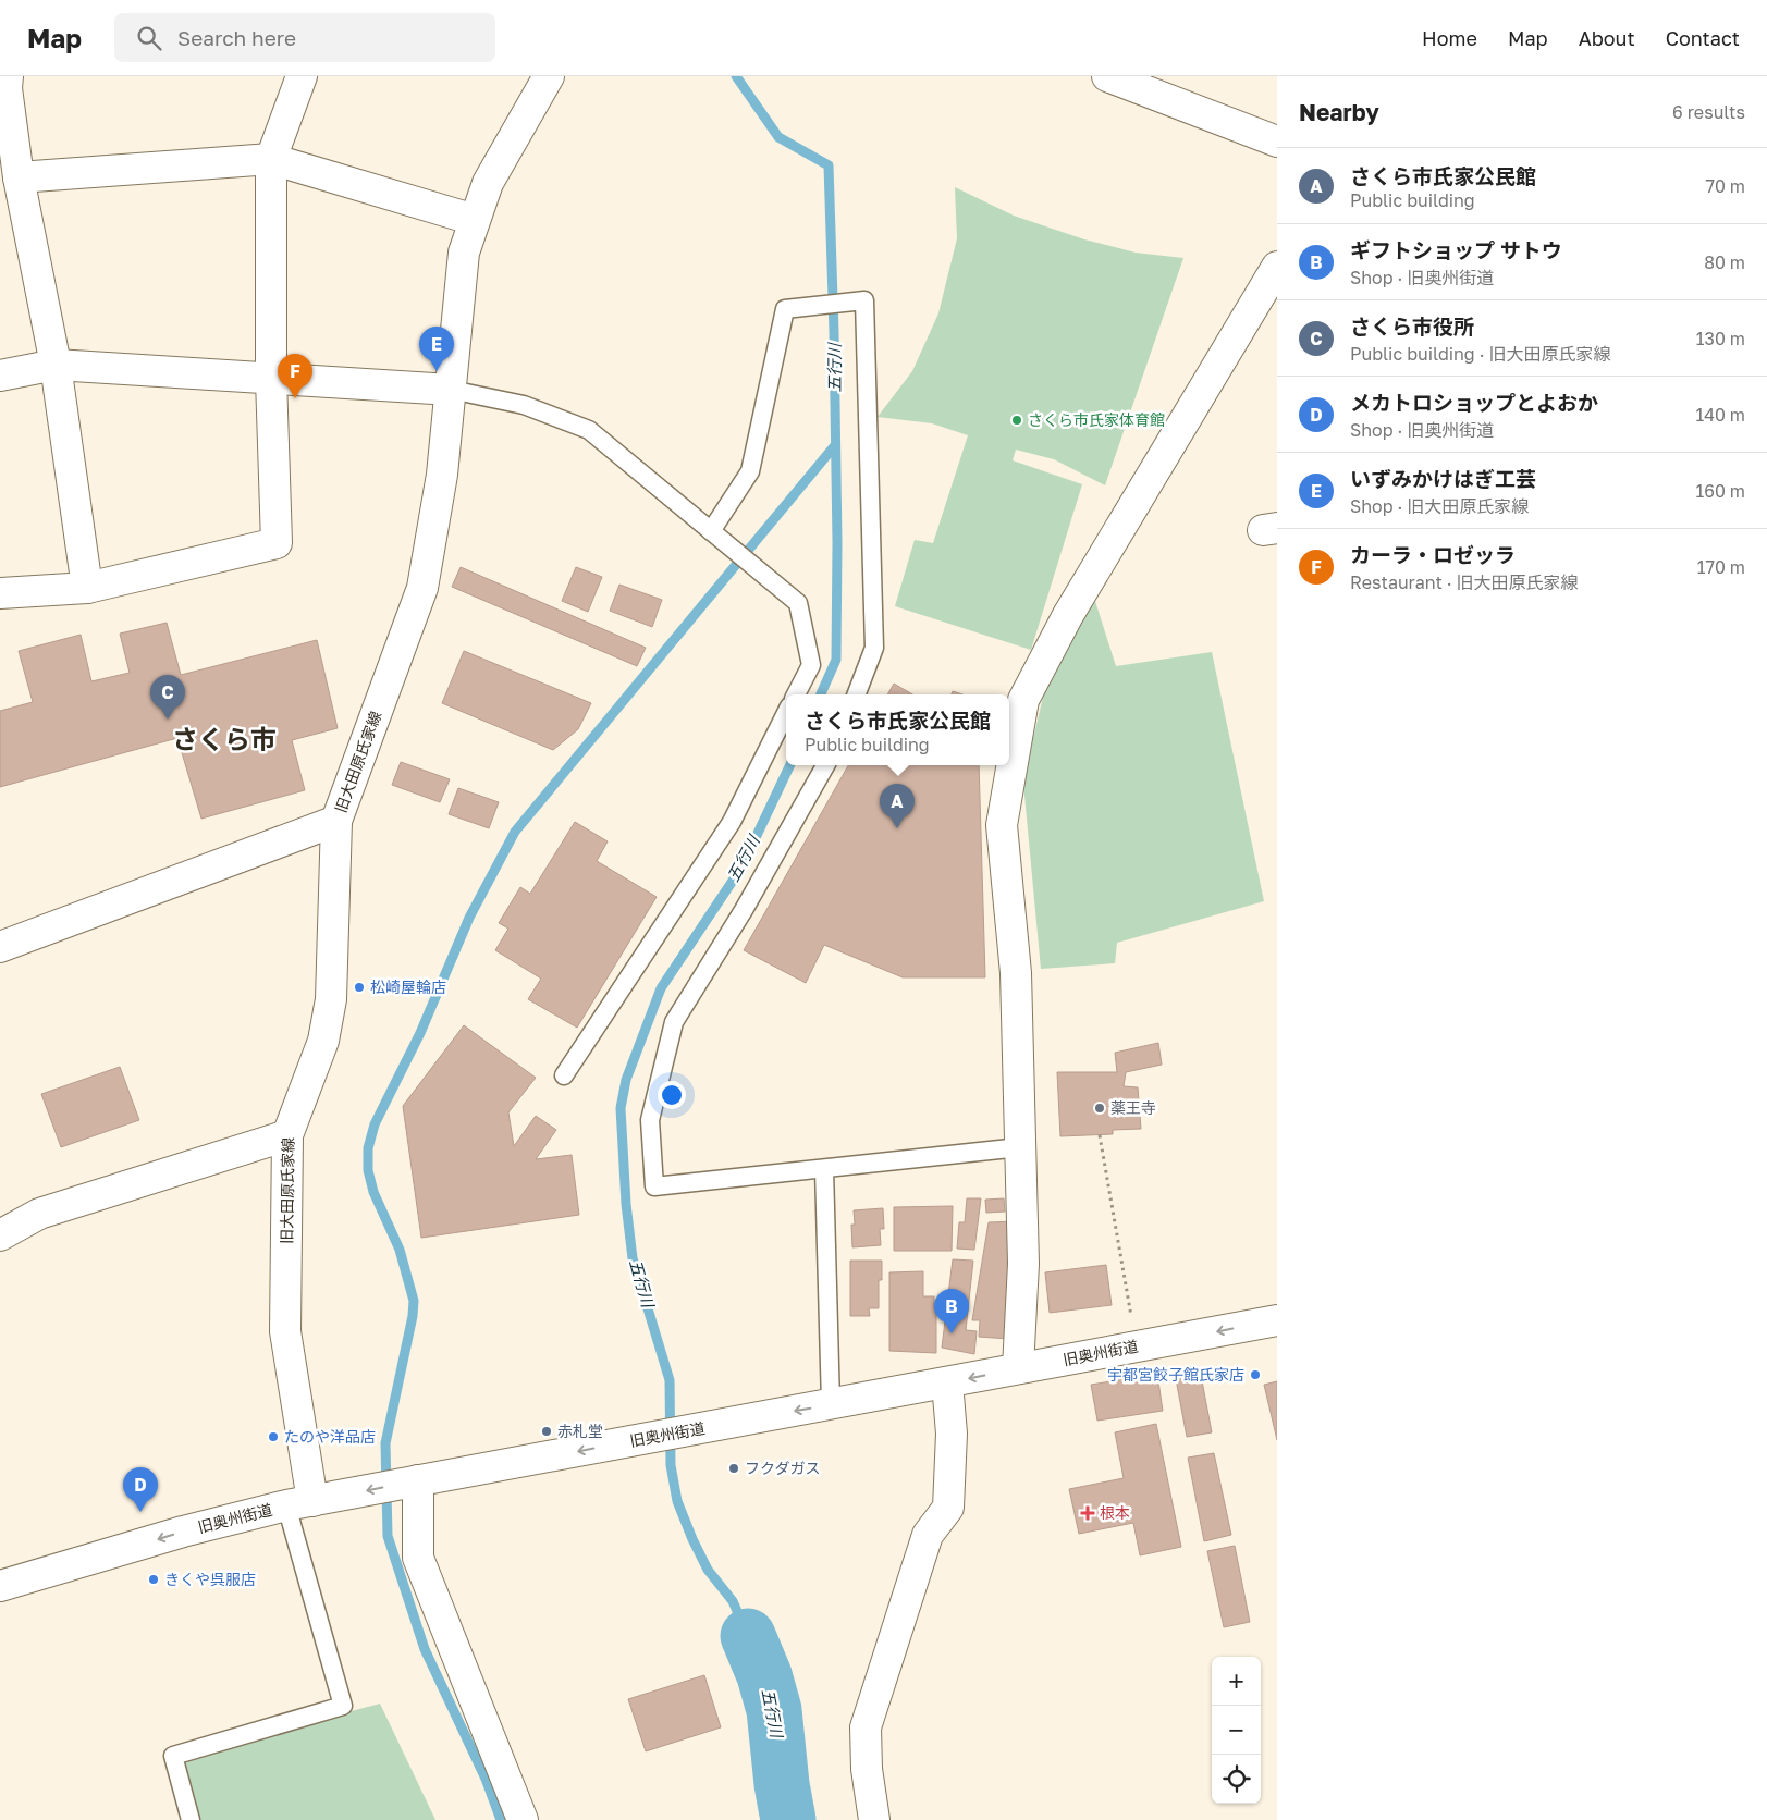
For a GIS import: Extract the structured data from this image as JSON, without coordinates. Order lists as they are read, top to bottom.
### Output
{
  "streets": {
    "street": ["旧大田原氏家線", "旧奥州街道"]
  },
  "crossings": [
    ["旧大田原氏家線", "旧奥州街道"]
  ],
  "one_way": ["旧奥州街道"],
  "districts": ["さくら市"],
  "water": ["五行川"],
  "places": {
    "other": [
      "さくら市氏家体育館",
      "松崎屋輪店",
      "薬王寺",
      "宇都宮餃子館氏家店",
      "赤札堂",
      "たのや洋品店",
      "フクダガス",
      "きくや呉服店"
    ],
    "health": ["根本"]
  },
  "page": {
    "header": "Map",
    "search": "Search here",
    "nav": [
      "Home",
      "Map",
      "About",
      "Contact"
    ],
    "heading": ["Nearby", "6 results"],
    "list": [
      {
        "mark": "A",
        "name": "さくら市氏家公民館",
        "note": "Public building",
        "value": "70 m"
      },
      {
        "mark": "B",
        "name": "ギフトショップ サトウ",
        "note": "Shop · 旧奥州街道",
        "value": "80 m"
      },
      {
        "mark": "C",
        "name": "さくら市役所",
        "note": "Public building · 旧大田原氏家線",
        "value": "130 m"
      },
      {
        "mark": "D",
        "name": "メカトロショップとよおか",
        "note": "Shop · 旧奥州街道",
        "value": "140 m"
      },
      {
        "mark": "E",
        "name": "いずみかけはぎ工芸",
        "note": "Shop · 旧大田原氏家線",
        "value": "160 m"
      },
      {
        "mark": "F",
        "name": "カーラ・ロゼッラ",
        "note": "Restaurant · 旧大田原氏家線",
        "value": "170 m"
      }
    ],
    "pins": [
      "E",
      "F",
      "C",
      "A",
      "B",
      "D"
    ],
    "popup": ["さくら市氏家公民館", "Public building"],
    "map_buttons": ["+", "−"]
  }
}
